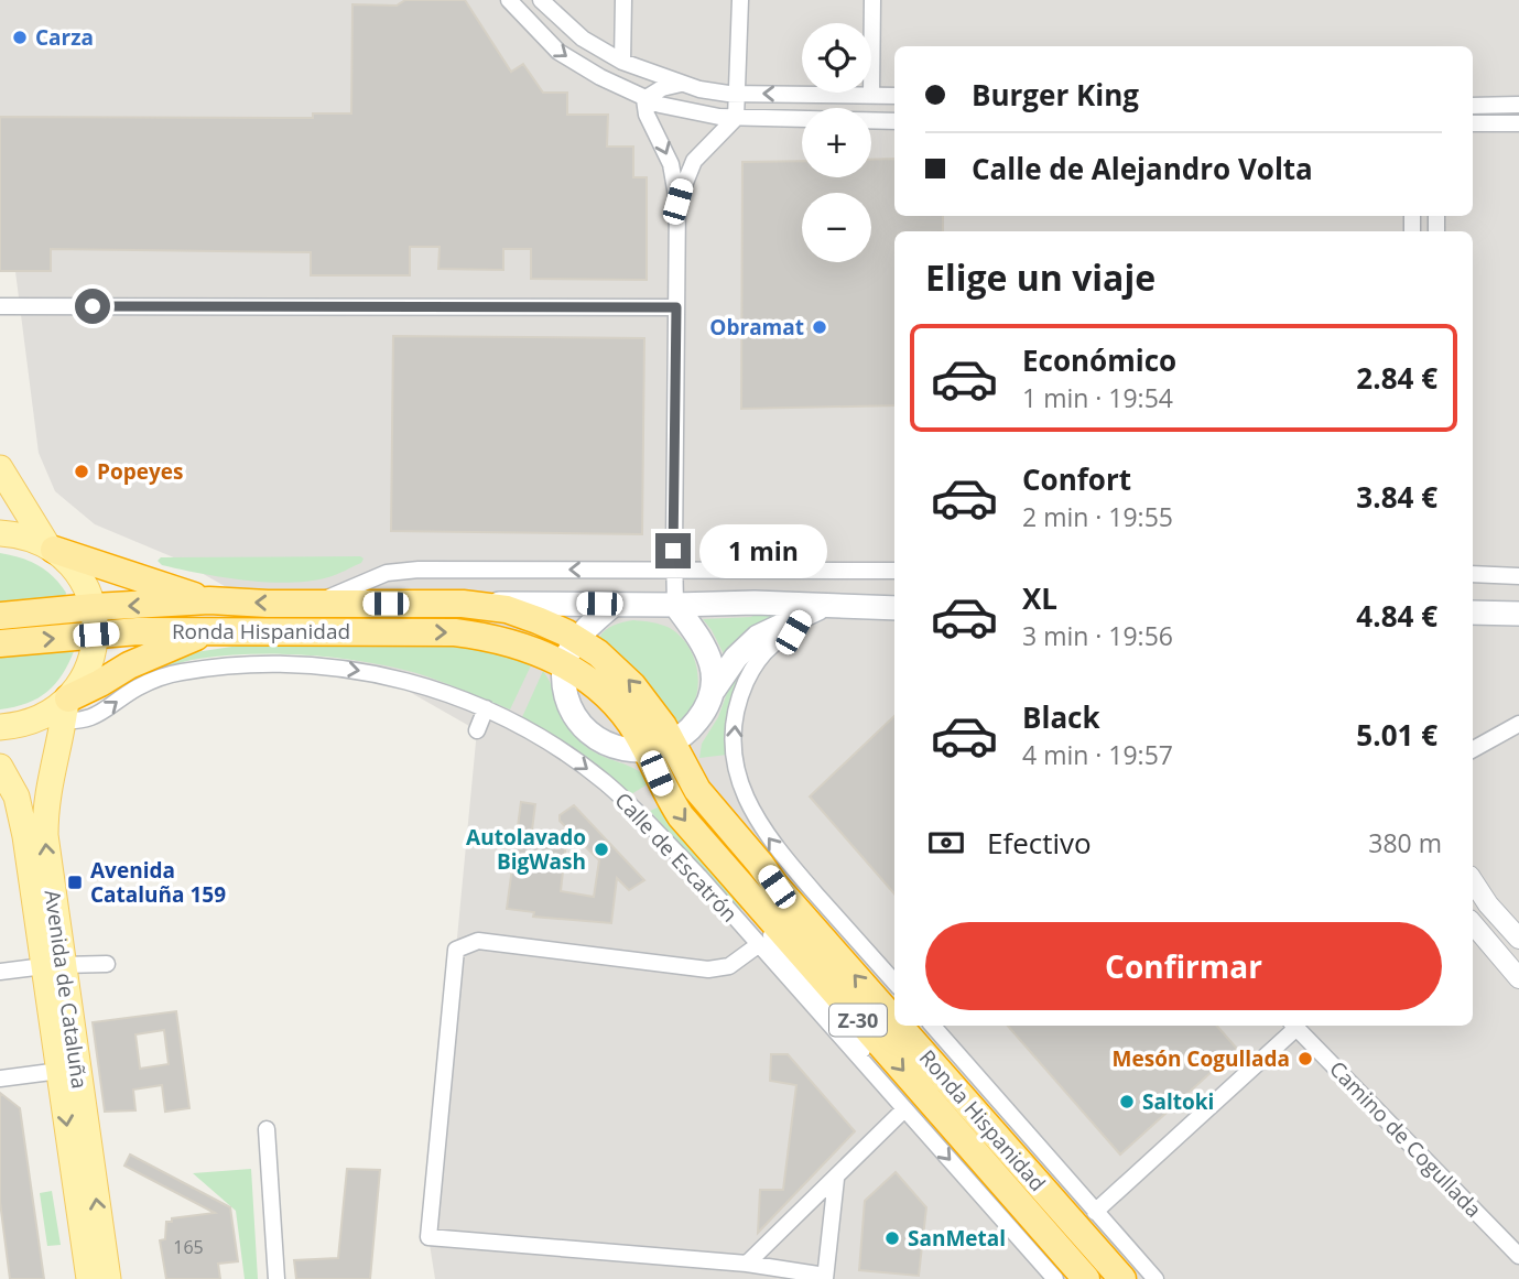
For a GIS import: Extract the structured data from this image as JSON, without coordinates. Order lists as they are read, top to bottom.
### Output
{
  "streets": {
    "highway": ["Ronda Hispanidad", "Z-30"],
    "main road": ["Avenida de Cataluña"],
    "street": ["Calle de Escatrón", "Camino de Cogullada"]
  },
  "crossings": [
    ["Ronda Hispanidad", "Calle de Escatrón"],
    ["Ronda Hispanidad", "Avenida de Cataluña"],
    ["Calle de Escatrón", "Avenida de Cataluña"]
  ],
  "one_way": ["Calle de Escatrón"],
  "places": {
    "other": [
      "Carza",
      "Obramat",
      "Popeyes",
      "Autolavado BigWash",
      "Mesón Cogullada",
      "Saltoki",
      "SanMetal"
    ],
    "transit": ["Avenida Cataluña 159"]
  },
  "house_numbers": ["165"],
  "page": {
    "map_buttons": ["+", "−"],
    "banner": ["Burger King", "Calle de Alejandro Volta"],
    "heading": "Elige un viaje",
    "list": [
      {
        "name": "Económico",
        "note": "1 min · 19:54",
        "value": "2.84 €"
      },
      {
        "name": "Confort",
        "note": "2 min · 19:55",
        "value": "3.84 €"
      },
      {
        "name": "XL",
        "note": "3 min · 19:56",
        "value": "4.84 €"
      },
      {
        "name": "Black",
        "note": "4 min · 19:57",
        "value": "5.01 €"
      }
    ],
    "bubble": "1 min",
    "pay": ["Efectivo", "380 m"],
    "buttons": "Confirmar"
  }
}
